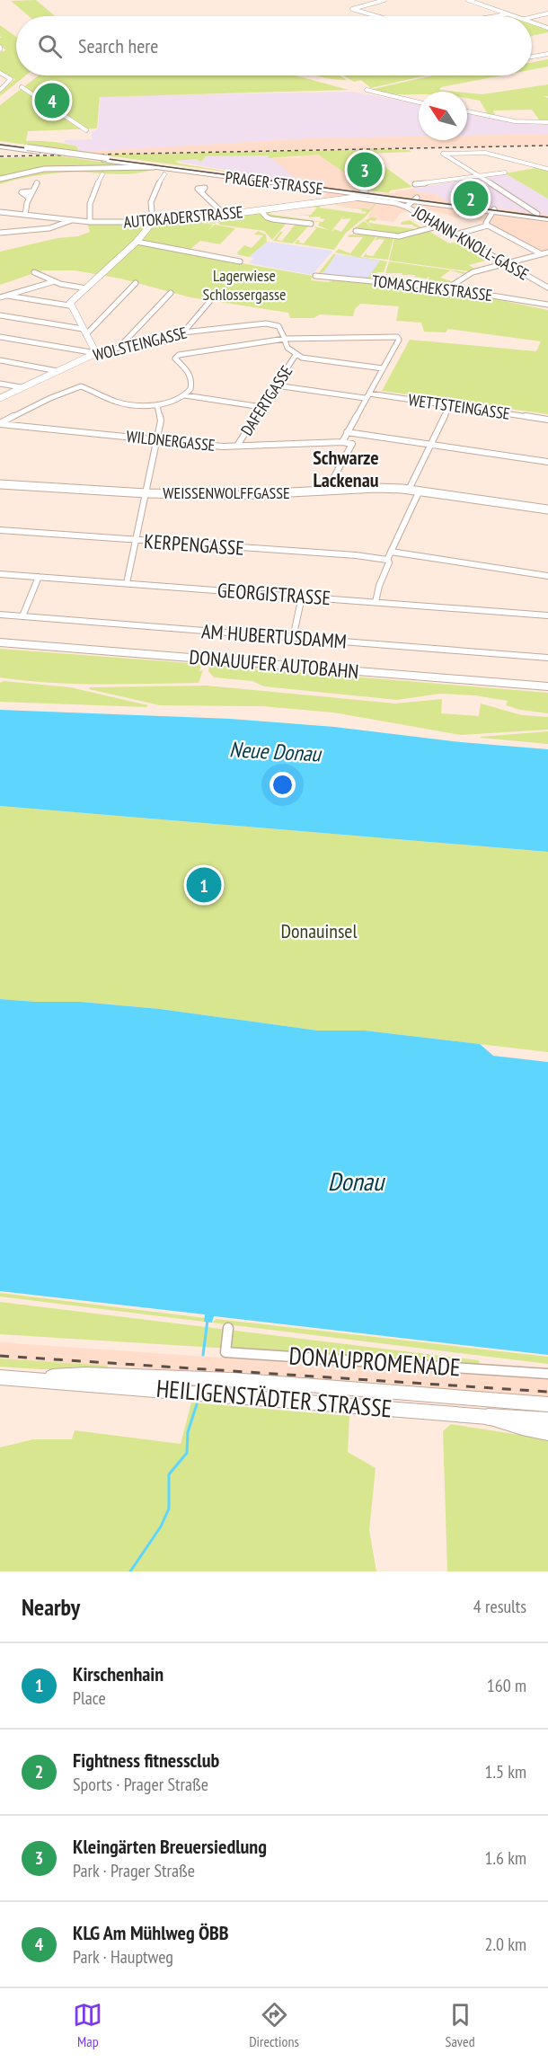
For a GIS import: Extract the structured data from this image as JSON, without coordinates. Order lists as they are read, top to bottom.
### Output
{
  "streets": {
    "highway": ["DONAUUFER AUTOBAHN", "HEILIGENSTÄDTER STRASSE"],
    "main road": ["PRAGER STRASSE"],
    "street": [
      "AUTOKADERSTRASSE",
      "JOHANN-KNOLL-GASSE",
      "TOMASCHEKSTRASSE",
      "WOLSTEINGASSE",
      "DAFERTGASSE",
      "WETTSTEINGASSE",
      "WILDNERGASSE",
      "WEISSENWOLFFGASSE",
      "KERPENGASSE",
      "GEORGISTRASSE",
      "AM HUBERTUSDAMM",
      "DONAUPROMENADE"
    ]
  },
  "crossings": [
    ["PRAGER STRASSE", "AUTOKADERSTRASSE"],
    ["PRAGER STRASSE", "JOHANN-KNOLL-GASSE"],
    ["DAFERTGASSE", "WETTSTEINGASSE"],
    ["DAFERTGASSE", "WILDNERGASSE"]
  ],
  "districts": ["Schwarze Lackenau"],
  "water": ["Neue Donau", "Donau"],
  "parks": ["Lagerwiese Schlossergasse", "Donauinsel"],
  "north": "top left",
  "page": {
    "search": "Search here",
    "pins": [
      "4",
      "3",
      "2",
      "1"
    ],
    "heading": ["Nearby", "4 results"],
    "list": [
      {
        "mark": "1",
        "name": "Kirschenhain",
        "note": "Place",
        "value": "160 m"
      },
      {
        "mark": "2",
        "name": "Fightness fitnessclub",
        "note": "Sports · Prager Straße",
        "value": "1.5 km"
      },
      {
        "mark": "3",
        "name": "Kleingärten Breuersiedlung",
        "note": "Park · Prager Straße",
        "value": "1.6 km"
      },
      {
        "mark": "4",
        "name": "KLG Am Mühlweg ÖBB",
        "note": "Park · Hauptweg",
        "value": "2.0 km"
      }
    ],
    "nav": ["Map", "Directions", "Saved"]
  }
}
